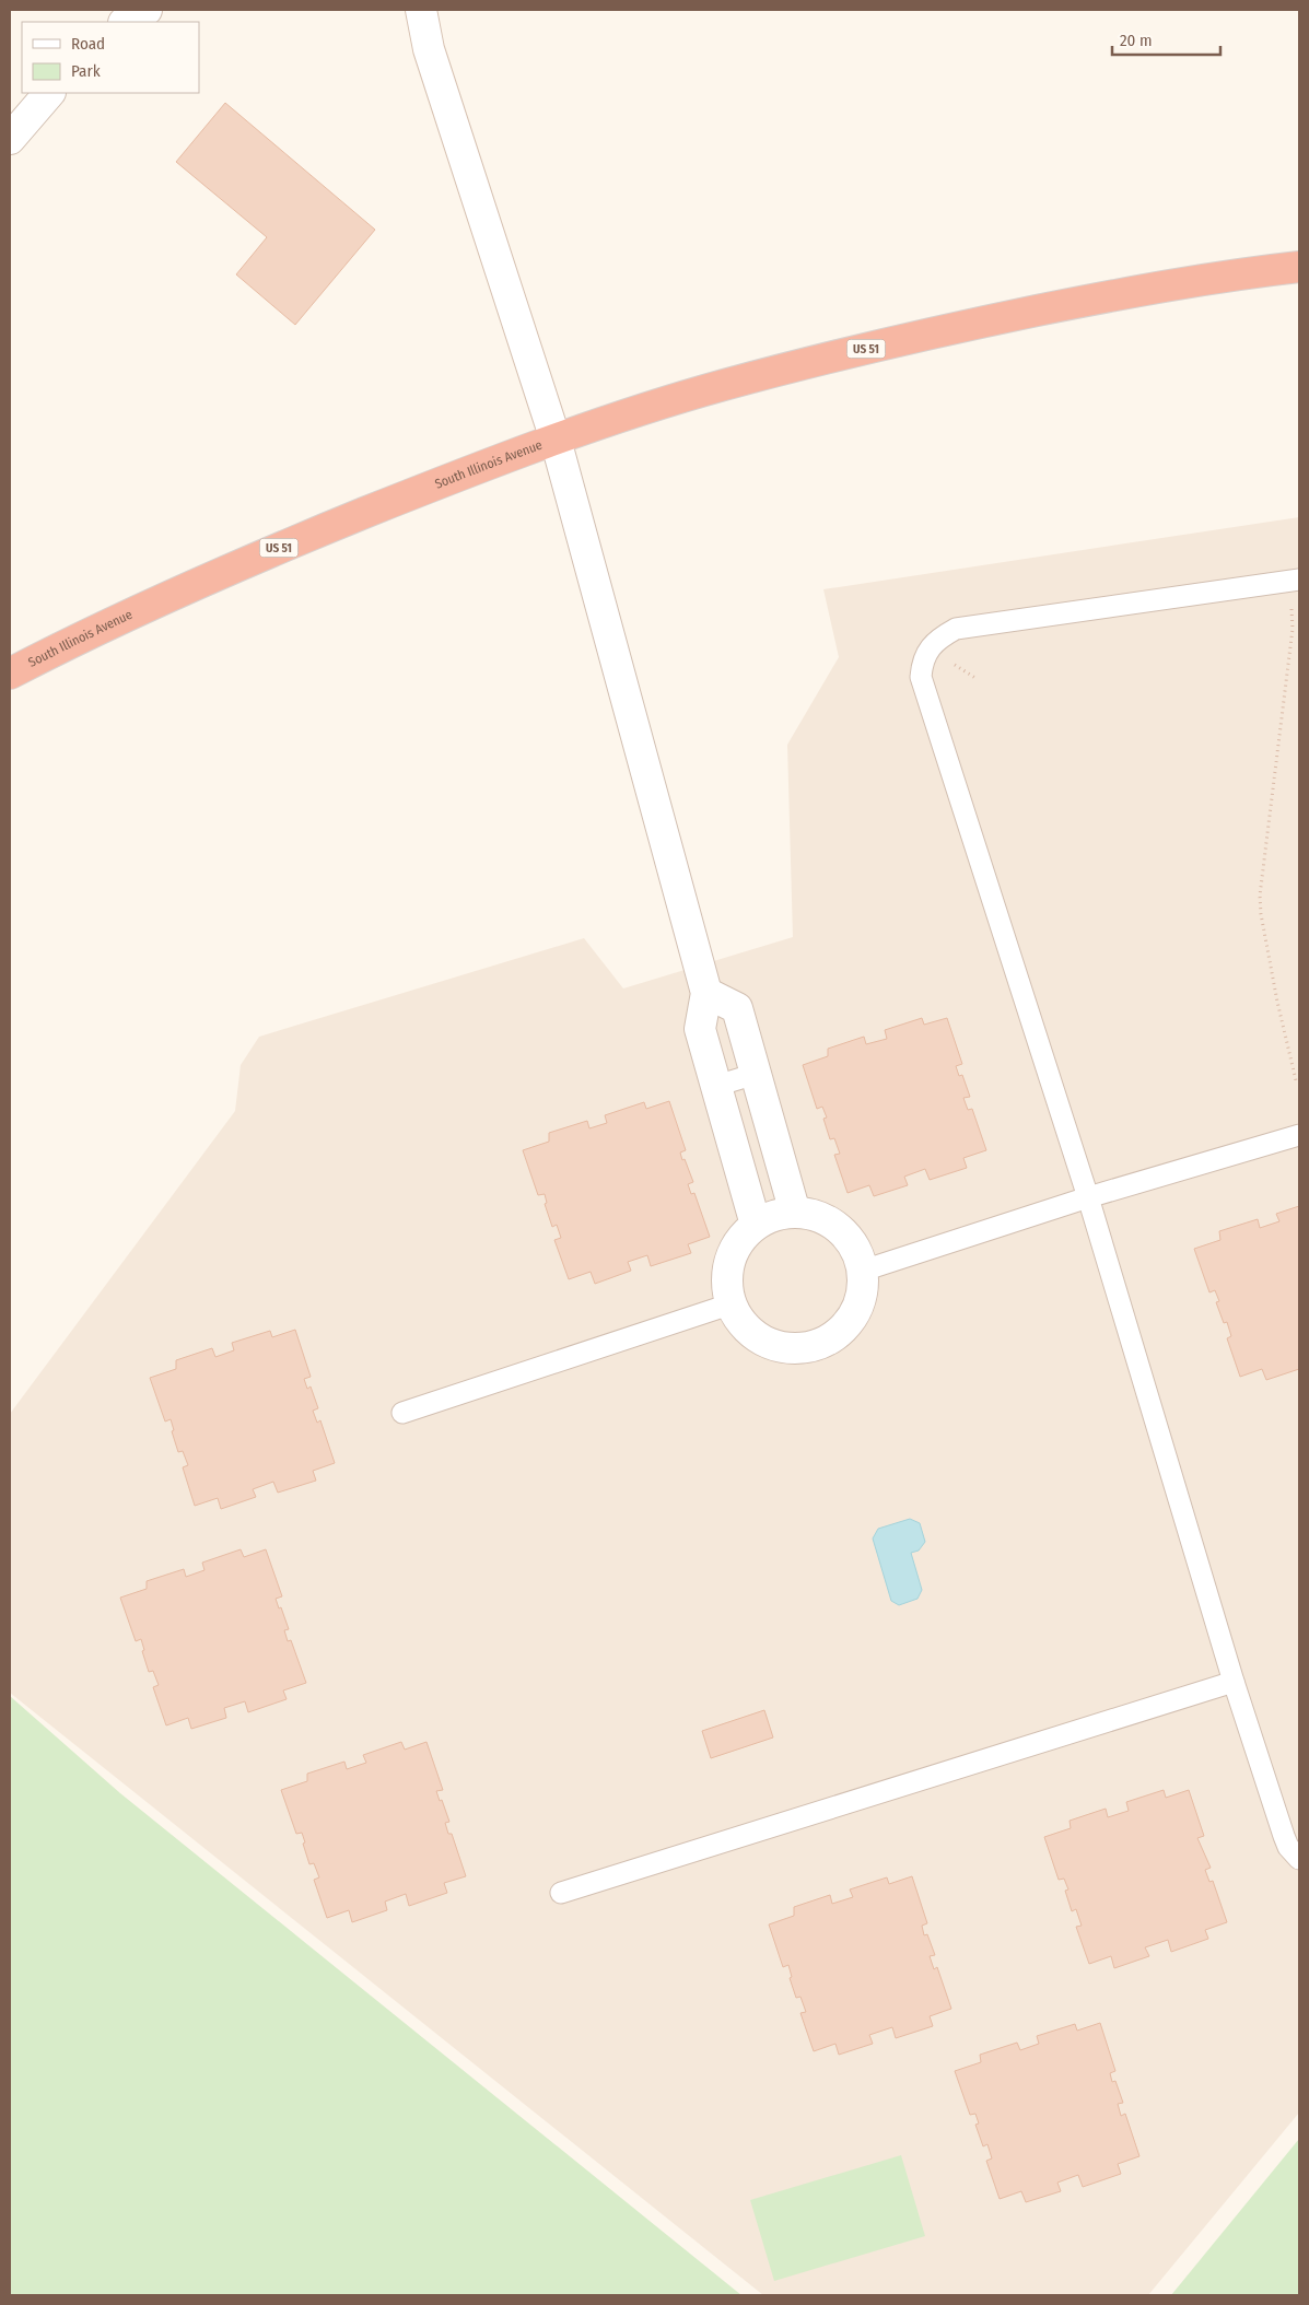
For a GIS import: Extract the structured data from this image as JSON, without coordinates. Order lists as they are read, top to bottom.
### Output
{
  "streets": {
    "highway": ["US 51", "South Illinois Avenue"]
  },
  "crossings": [
    ["US 51", "South Illinois Avenue"]
  ],
  "legend": ["Road", "Park"],
  "scale_bar": "20 m"
}
